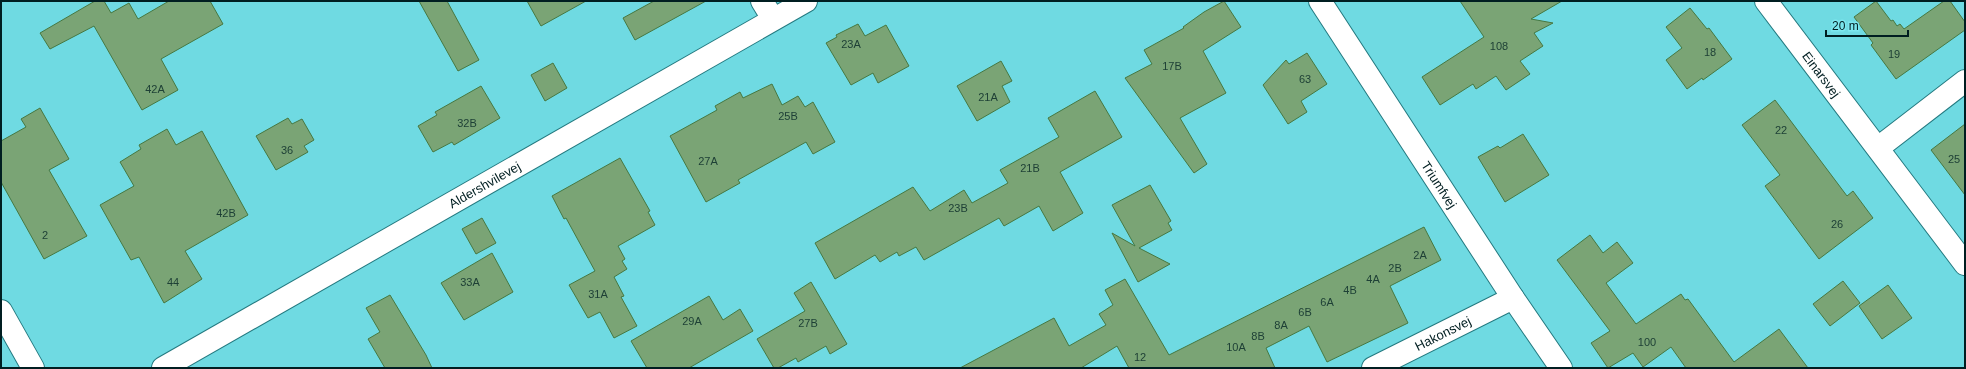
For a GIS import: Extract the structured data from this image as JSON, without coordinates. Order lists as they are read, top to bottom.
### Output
{
  "streets": {
    "street": [
      "Einarsvej",
      "Aldershvilevej",
      "Triumfvej",
      "Hakonsvej"
    ]
  },
  "crossings": [
    ["Triumfvej", "Hakonsvej"]
  ],
  "house_numbers": [
    "23A",
    "108",
    "18",
    "19",
    "17B",
    "63",
    "42A",
    "21A",
    "25B",
    "32B",
    "22",
    "36",
    "25",
    "27A",
    "21B",
    "23B",
    "42B",
    "26",
    "2",
    "2A",
    "2B",
    "4A",
    "44",
    "33A",
    "4B",
    "31A",
    "6A",
    "6B",
    "29A",
    "27B",
    "8A",
    "8B",
    "100",
    "10A",
    "12"
  ],
  "scale_bar": "20 m"
}
